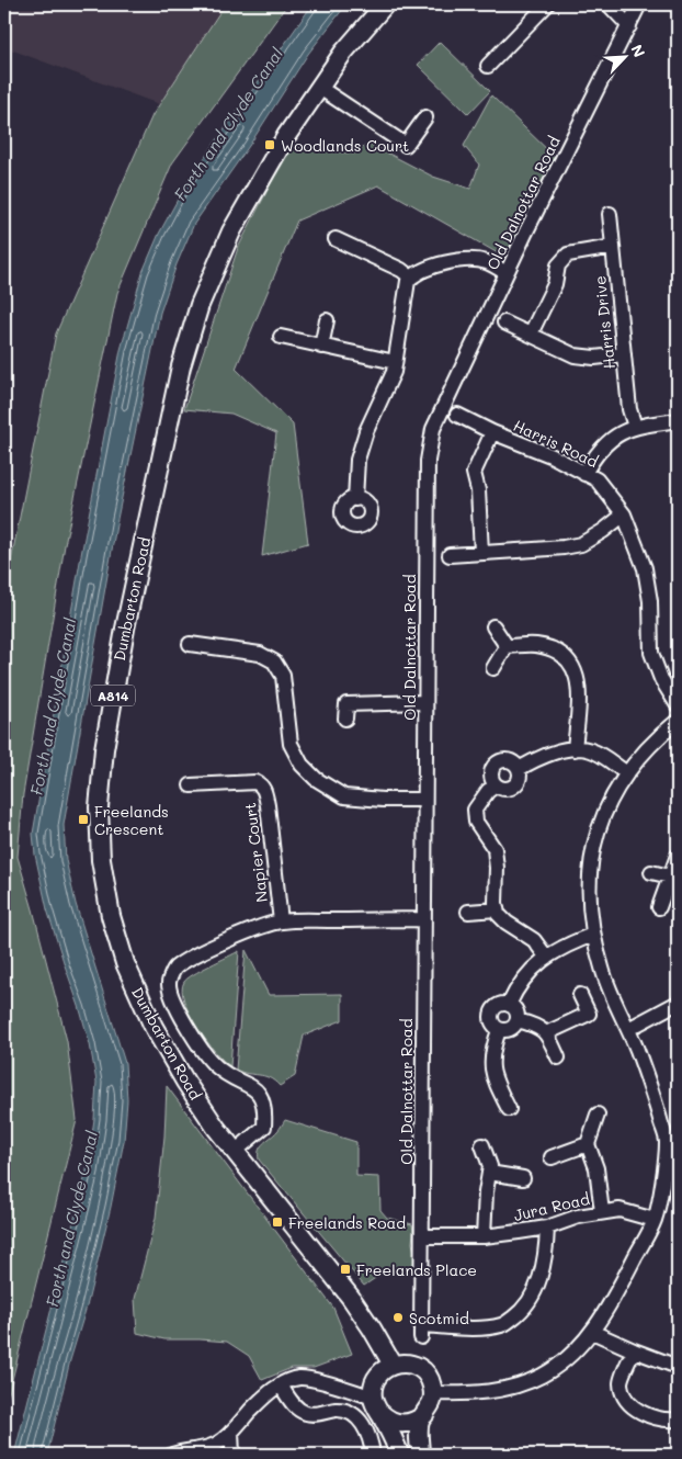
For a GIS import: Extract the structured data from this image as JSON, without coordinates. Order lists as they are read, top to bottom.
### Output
{
  "streets": {
    "main road": ["Dumbarton Road", "A814"],
    "street": [
      "Old Dalnottar Road",
      "Harris Drive",
      "Harris Road",
      "Napier Court",
      "Jura Road"
    ]
  },
  "crossings": [
    ["Old Dalnottar Road", "Jura Road"]
  ],
  "water": ["Forth and Clyde Canal"],
  "places": {
    "transit": [
      "Woodlands Court",
      "Freelands Crescent",
      "Freelands Road",
      "Freelands Place"
    ],
    "other": ["Scotmid"]
  },
  "north": "top right"
}
